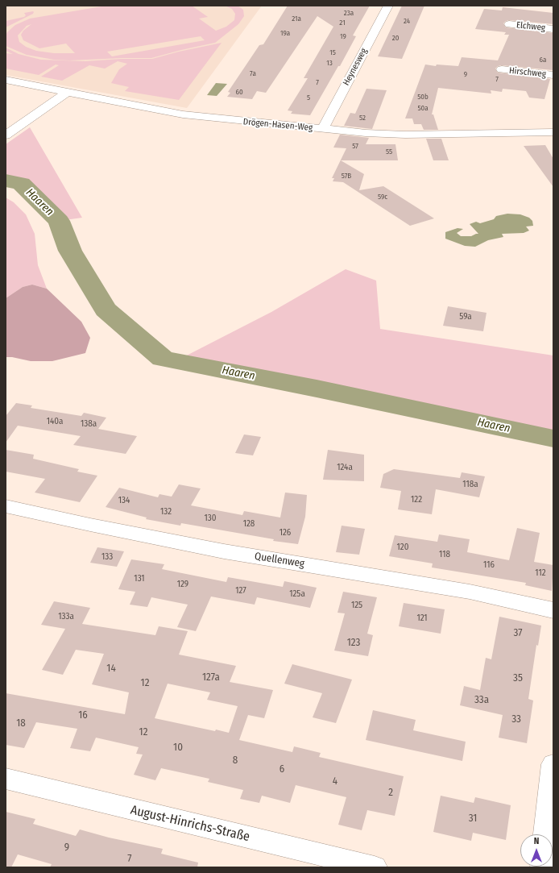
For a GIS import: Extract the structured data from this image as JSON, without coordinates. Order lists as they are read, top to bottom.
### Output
{
  "streets": {
    "street": [
      "Elchweg",
      "Heynesweg",
      "Hirschweg",
      "Drögen-Hasen-Weg",
      "Quellenweg",
      "August-Hinrichs-Straße"
    ]
  },
  "crossings": [
    ["Heynesweg", "Drögen-Hasen-Weg"]
  ],
  "water": ["Haaren"],
  "house_numbers": [
    "23a",
    "21a",
    "24",
    "21",
    "19a",
    "19",
    "20",
    "15",
    "6a",
    "13",
    "7a",
    "9",
    "7",
    "7",
    "60",
    "50b",
    "5",
    "50a",
    "52",
    "57",
    "55",
    "57B",
    "59c",
    "59a",
    "140a",
    "138a",
    "124a",
    "118a",
    "122",
    "134",
    "132",
    "130",
    "128",
    "126",
    "120",
    "118",
    "133",
    "116",
    "112",
    "131",
    "129",
    "127",
    "125a",
    "125",
    "133a",
    "121",
    "37",
    "123",
    "14",
    "127a",
    "35",
    "12",
    "33a",
    "16",
    "33",
    "18",
    "12",
    "10",
    "8",
    "6",
    "4",
    "2",
    "31",
    "9",
    "7"
  ],
  "north": "top"
}
